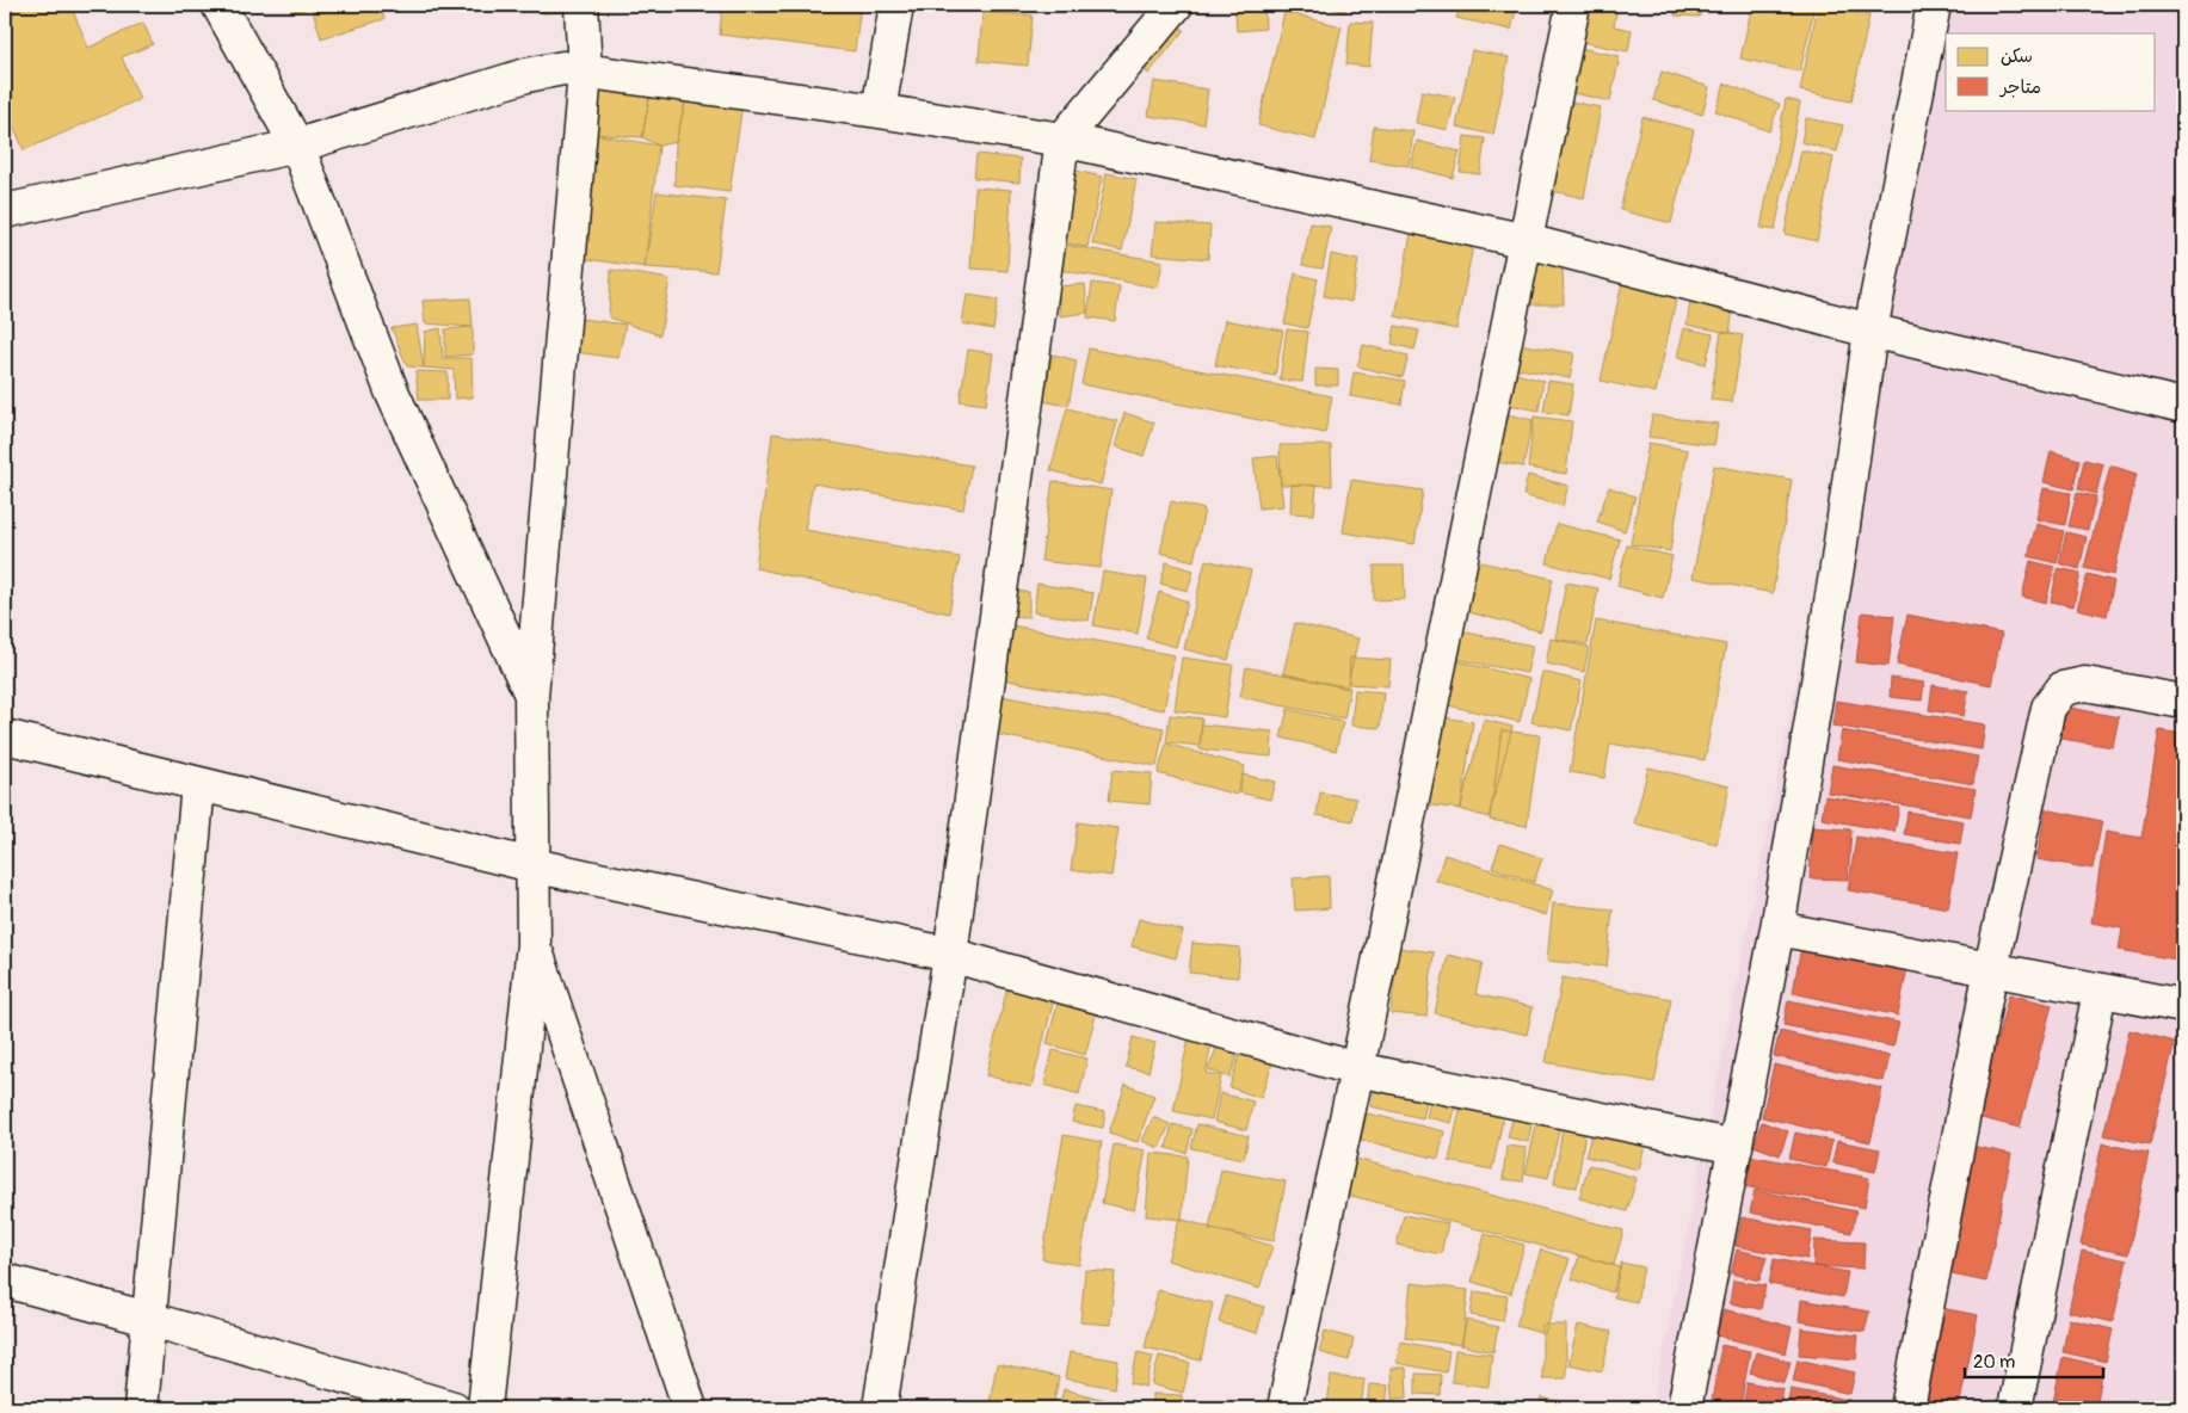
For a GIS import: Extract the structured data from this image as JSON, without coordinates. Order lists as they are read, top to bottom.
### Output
{
  "legend": ["سكن", "متاجر"],
  "scale_bar": "20 m"
}
